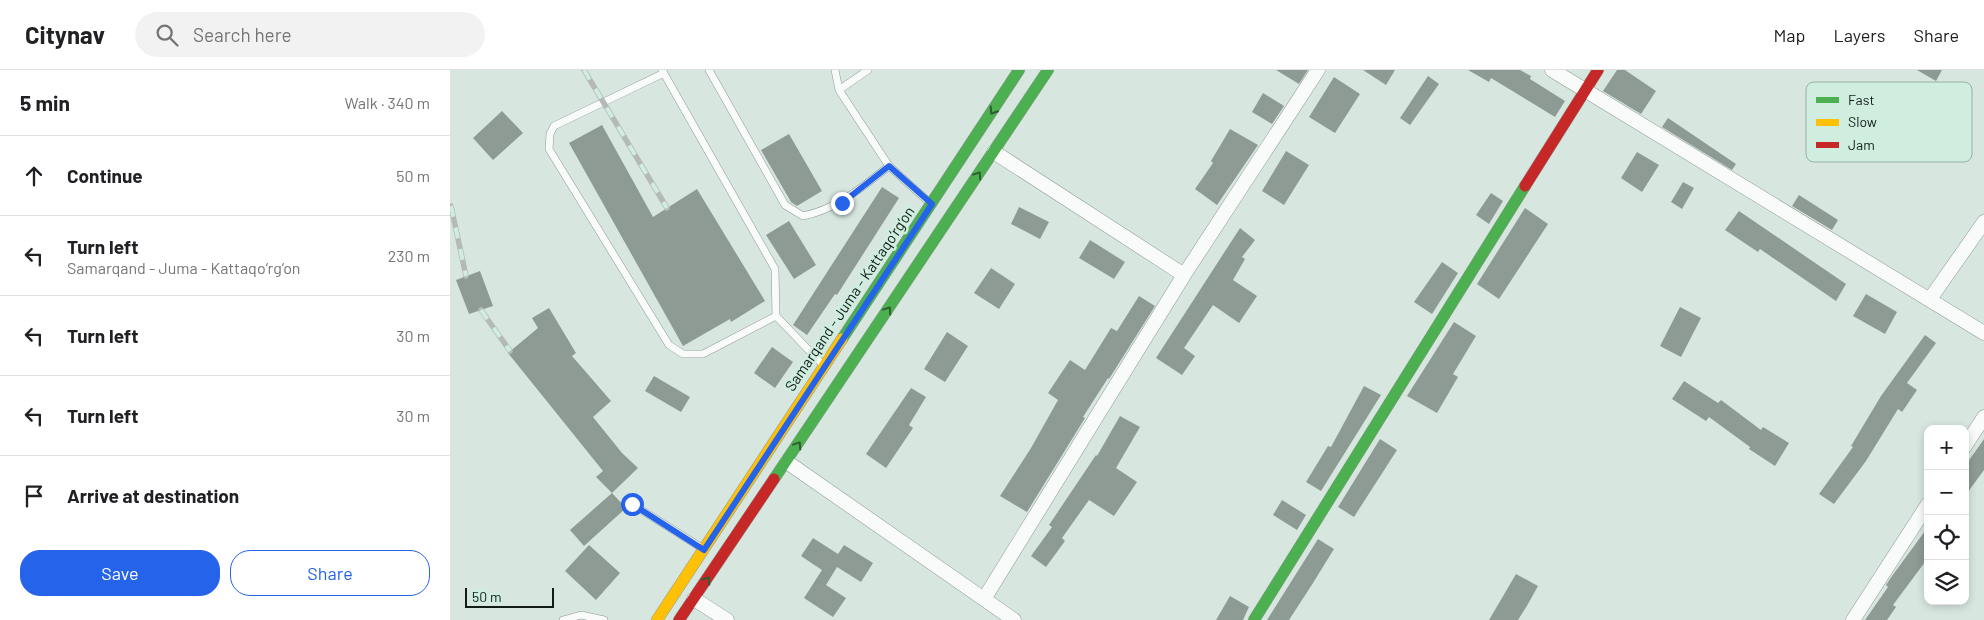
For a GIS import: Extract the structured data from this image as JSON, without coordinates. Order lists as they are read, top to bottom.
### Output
{
  "streets": {
    "main road": ["Samarqand - Juma - Kattaqo‘rg‘on"]
  },
  "legend": ["Fast", "Slow", "Jam"],
  "scale_bar": "50 m",
  "page": {
    "header": "Citynav",
    "search": "Search here",
    "nav": ["Map", "Layers", "Share"],
    "heading": ["5 min", "Walk · 340 m"],
    "list": [
      ["Continue", "50 m"],
      ["Turn left", "Samarqand - Juma - Kattaqo‘rg‘on", "230 m"],
      ["Turn left", "30 m"],
      ["Turn left", "30 m"],
      "Arrive at destination"
    ],
    "map_buttons": ["+", "−"],
    "buttons": ["Save", "Share"],
    "scale": "50 m"
  }
}
